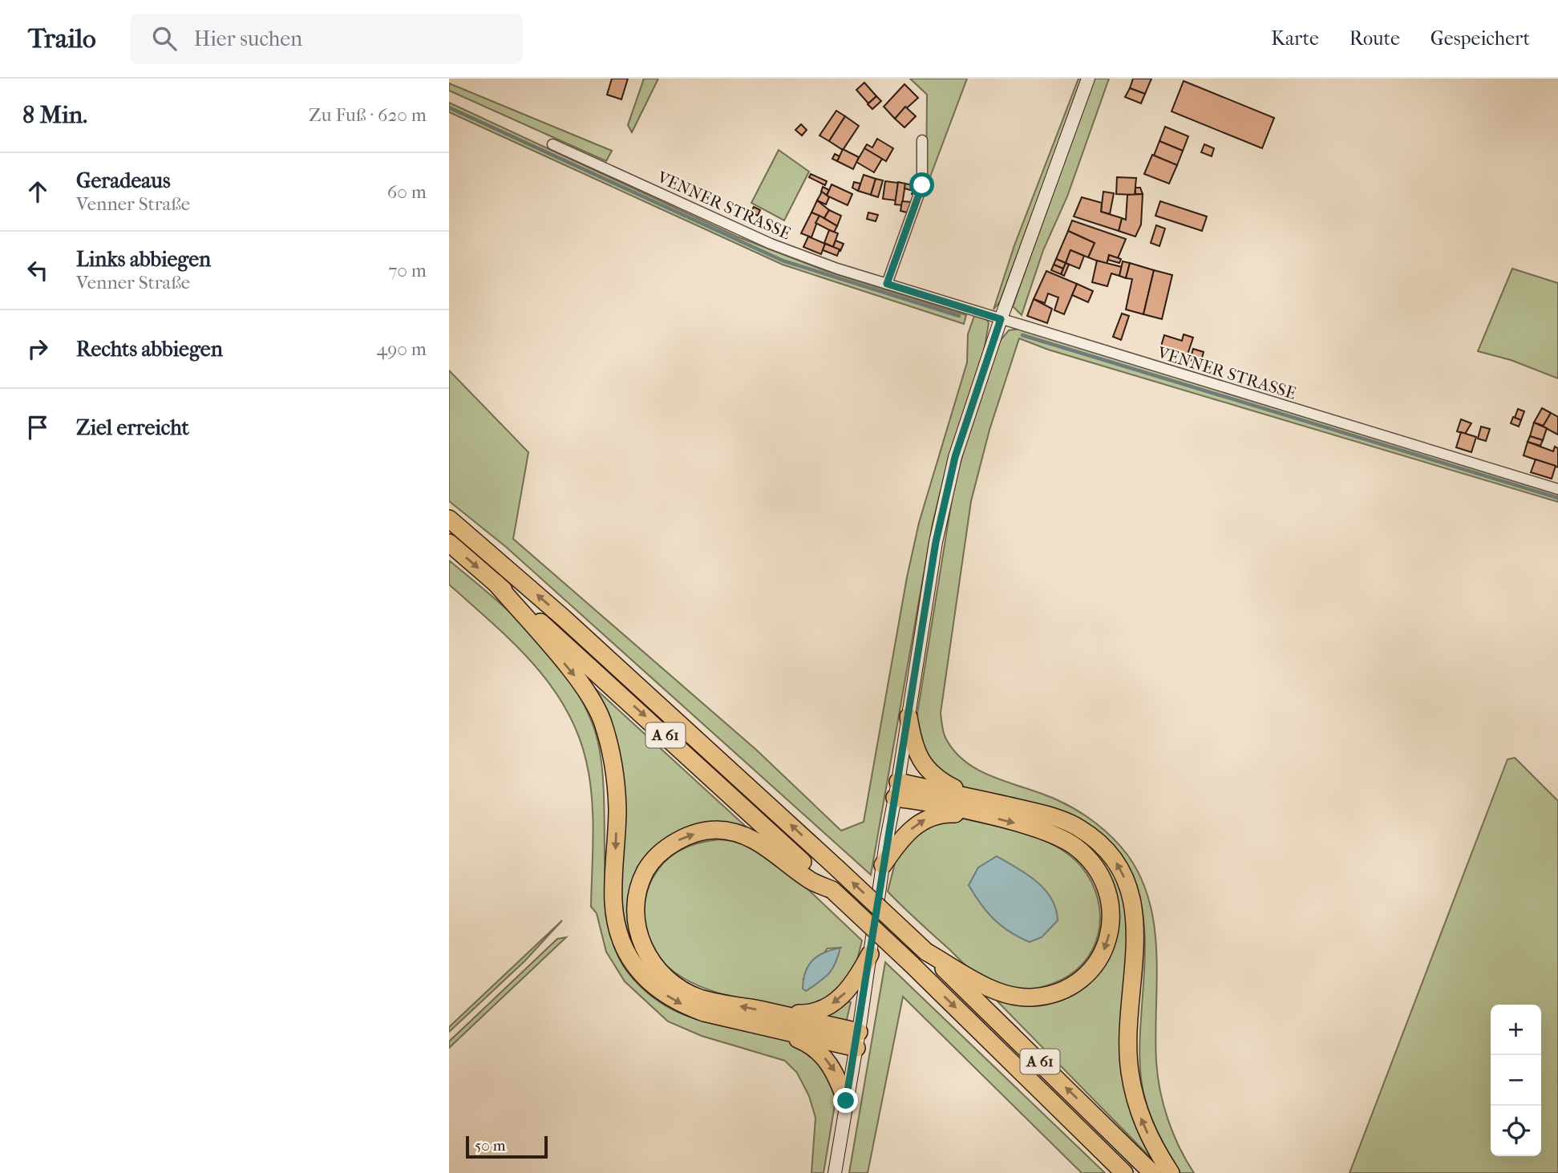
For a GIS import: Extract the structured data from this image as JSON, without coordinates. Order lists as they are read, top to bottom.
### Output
{
  "streets": {
    "highway": ["A 61"],
    "street": ["VENNER STRASSE"]
  },
  "scale_bar": "50 m",
  "page": {
    "header": "Trailo",
    "search": "Hier suchen",
    "nav": ["Karte", "Route", "Gespeichert"],
    "heading": ["8 Min.", "Zu Fuß · 620 m"],
    "list": [
      ["Geradeaus", "Venner Straße", "60 m"],
      ["Links abbiegen", "Venner Straße", "70 m"],
      ["Rechts abbiegen", "490 m"],
      "Ziel erreicht"
    ],
    "map_buttons": ["+", "−"],
    "scale": "50 m"
  }
}
